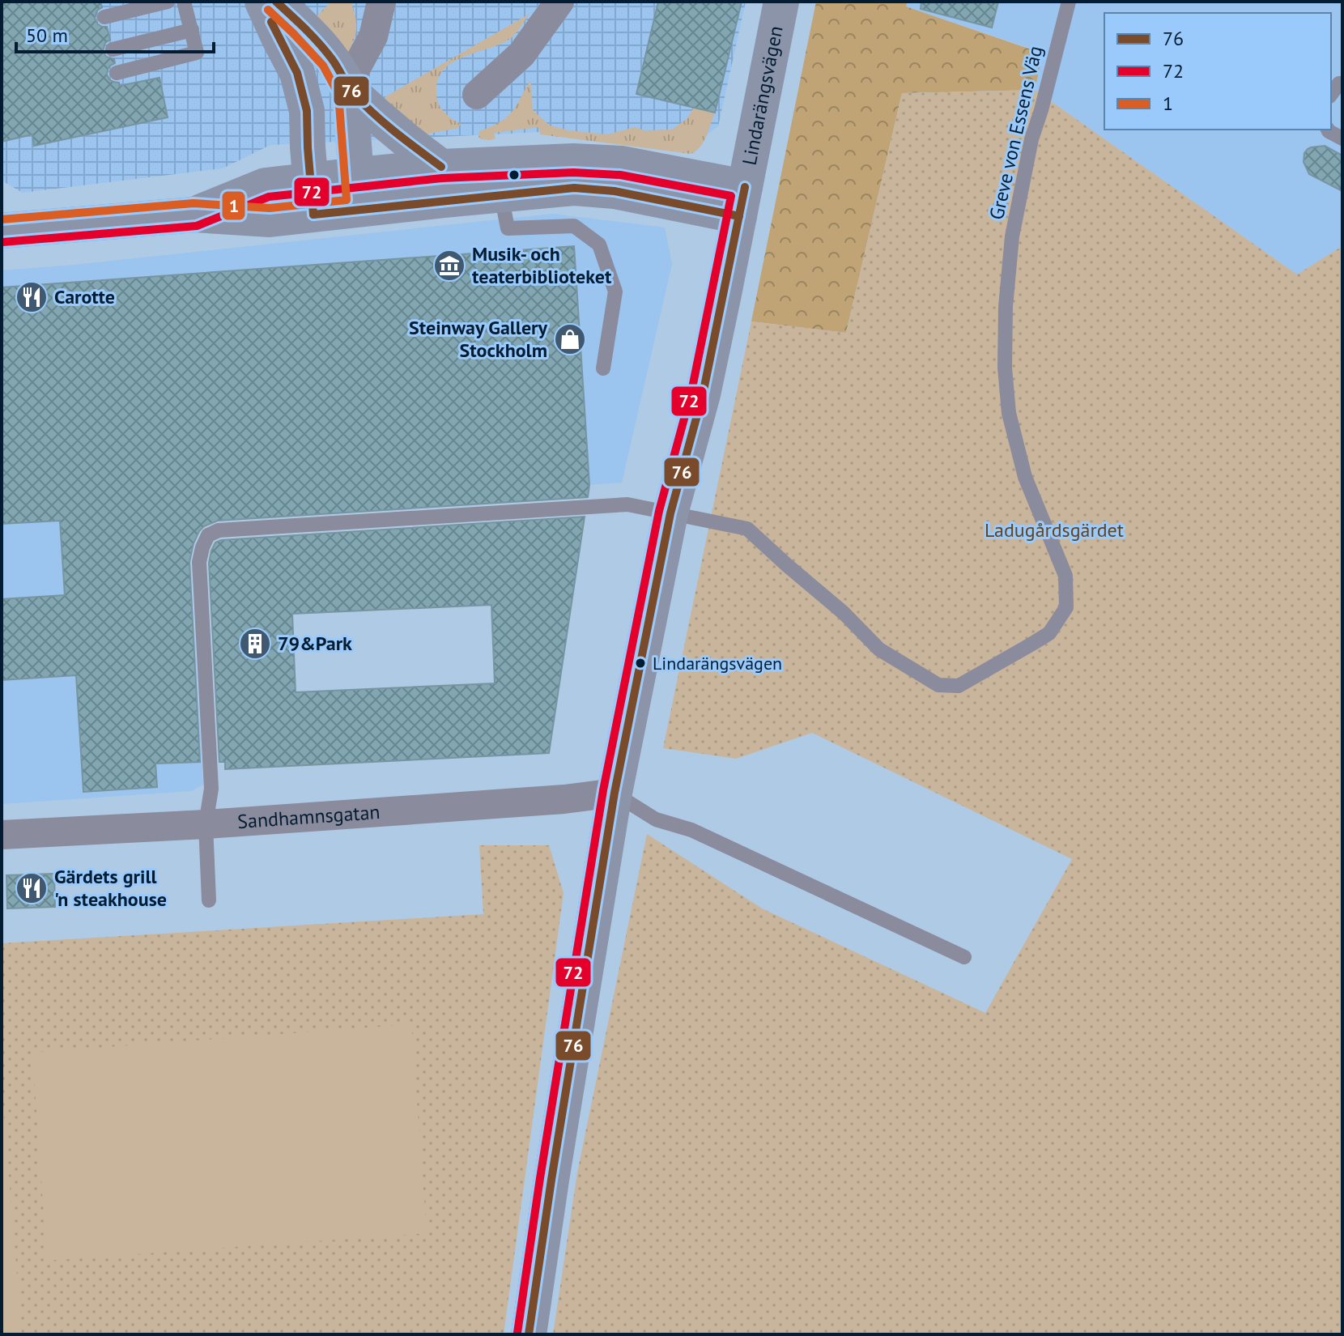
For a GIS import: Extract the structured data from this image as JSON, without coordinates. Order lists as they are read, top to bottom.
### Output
{
  "streets": {
    "street": ["Lindarängsvägen", "Sandhamnsgatan"],
    "lane": ["Greve von Essens Väg"]
  },
  "crossings": [
    ["Lindarängsvägen", "Greve von Essens Väg"],
    ["Lindarängsvägen", "Sandhamnsgatan"]
  ],
  "parks": ["Ladugårdsgärdet"],
  "places": {
    "museum": ["Musik- och teaterbiblioteket"],
    "restaurant": ["Carotte", "Gärdets grill 'n steakhouse"],
    "shop": ["Steinway Gallery Stockholm"],
    "building": ["79&Park"],
    "other": ["Lindarängsvägen"]
  },
  "lines": ["transit line 76", "transit line 1", "transit line 72"],
  "legend": ["76", "72", "1"],
  "scale_bar": "50 m"
}
